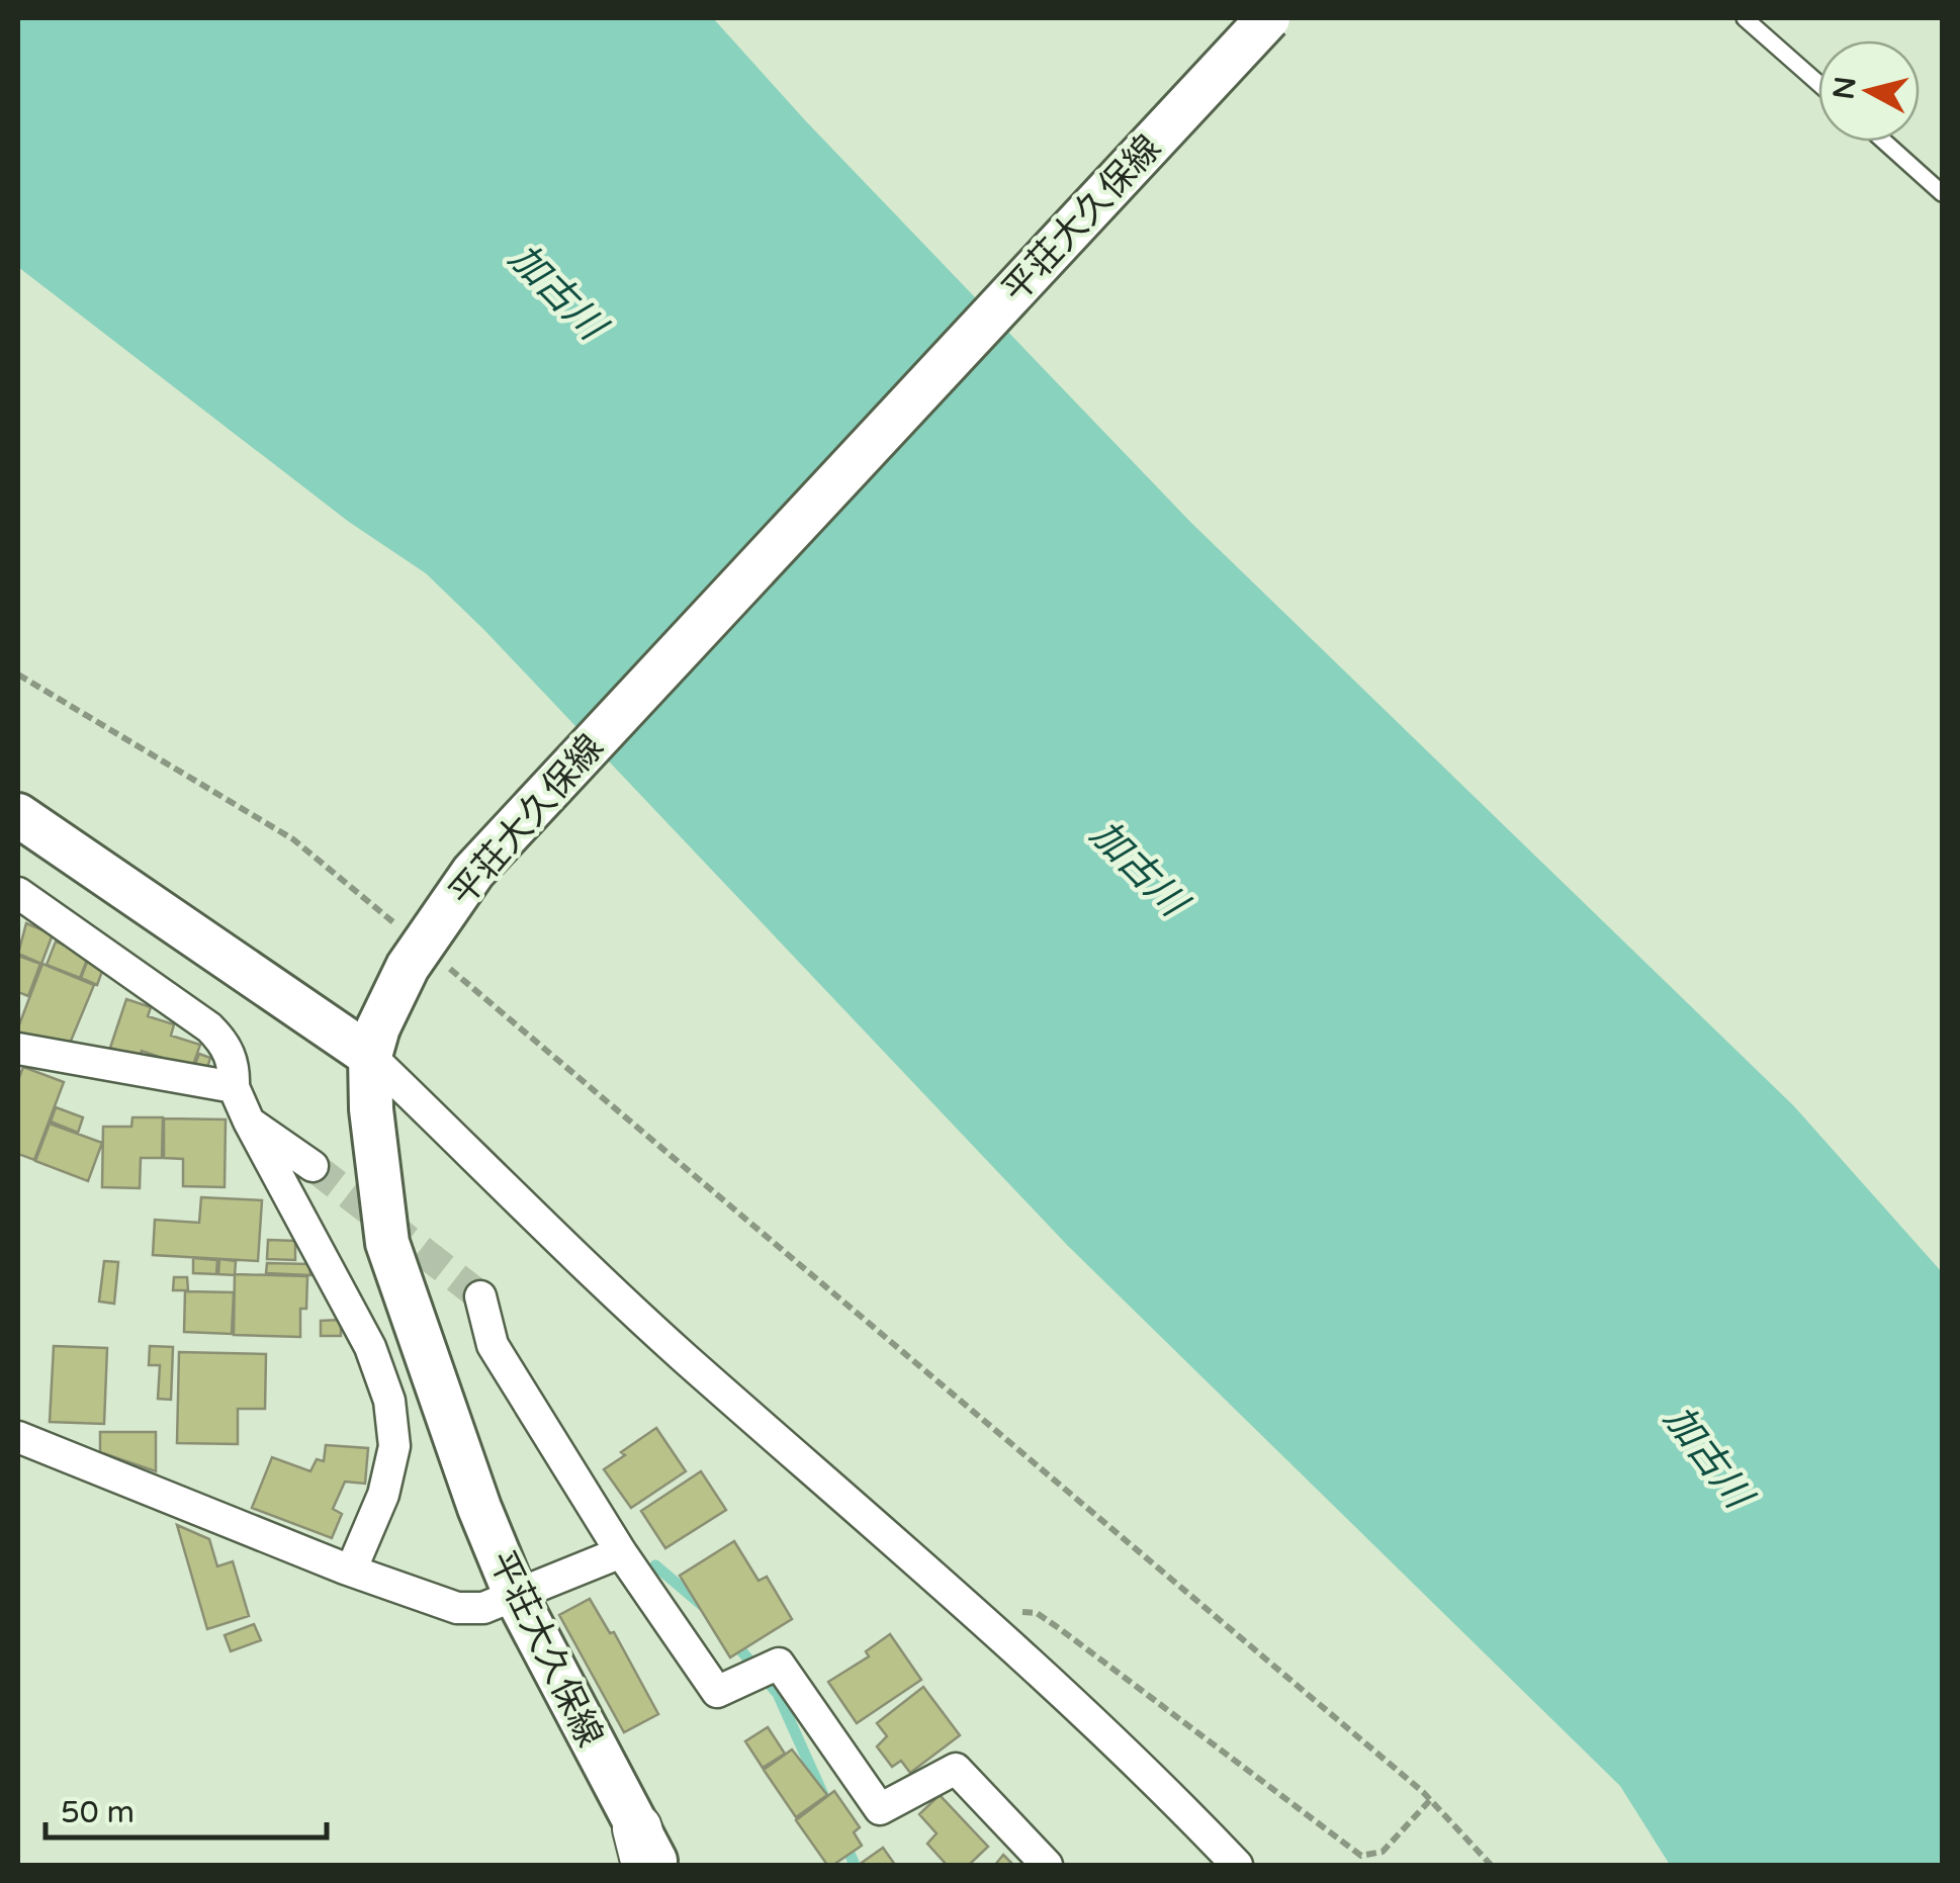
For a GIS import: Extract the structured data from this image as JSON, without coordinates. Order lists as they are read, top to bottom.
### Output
{
  "streets": {
    "main road": ["平荘大久保線"]
  },
  "water": ["加古川"],
  "scale_bar": "50 m",
  "north": "left"
}
